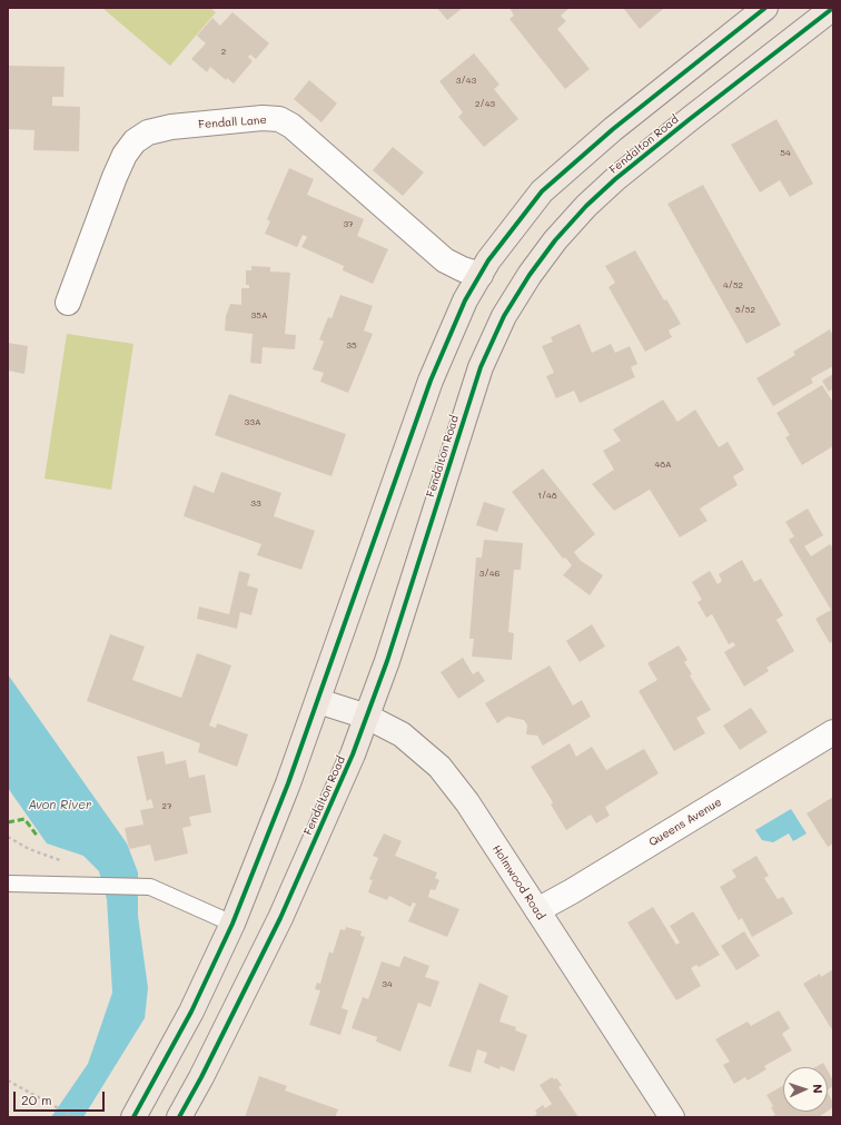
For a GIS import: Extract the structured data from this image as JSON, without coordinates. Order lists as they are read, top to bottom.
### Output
{
  "streets": {
    "main road": ["Fendalton Road"],
    "street": ["Fendall Lane", "Queens Avenue", "Holmwood Road"]
  },
  "crossings": [
    ["Fendalton Road", "Holmwood Road"],
    ["Queens Avenue", "Holmwood Road"]
  ],
  "water": ["Avon River"],
  "house_numbers": [
    "2",
    "3/43",
    "2/43",
    "54",
    "37",
    "4/52",
    "5/52",
    "35A",
    "35",
    "33A",
    "48A",
    "1/48",
    "33",
    "3/46",
    "27",
    "34"
  ],
  "scale_bar": "20 m",
  "north": "right"
}
